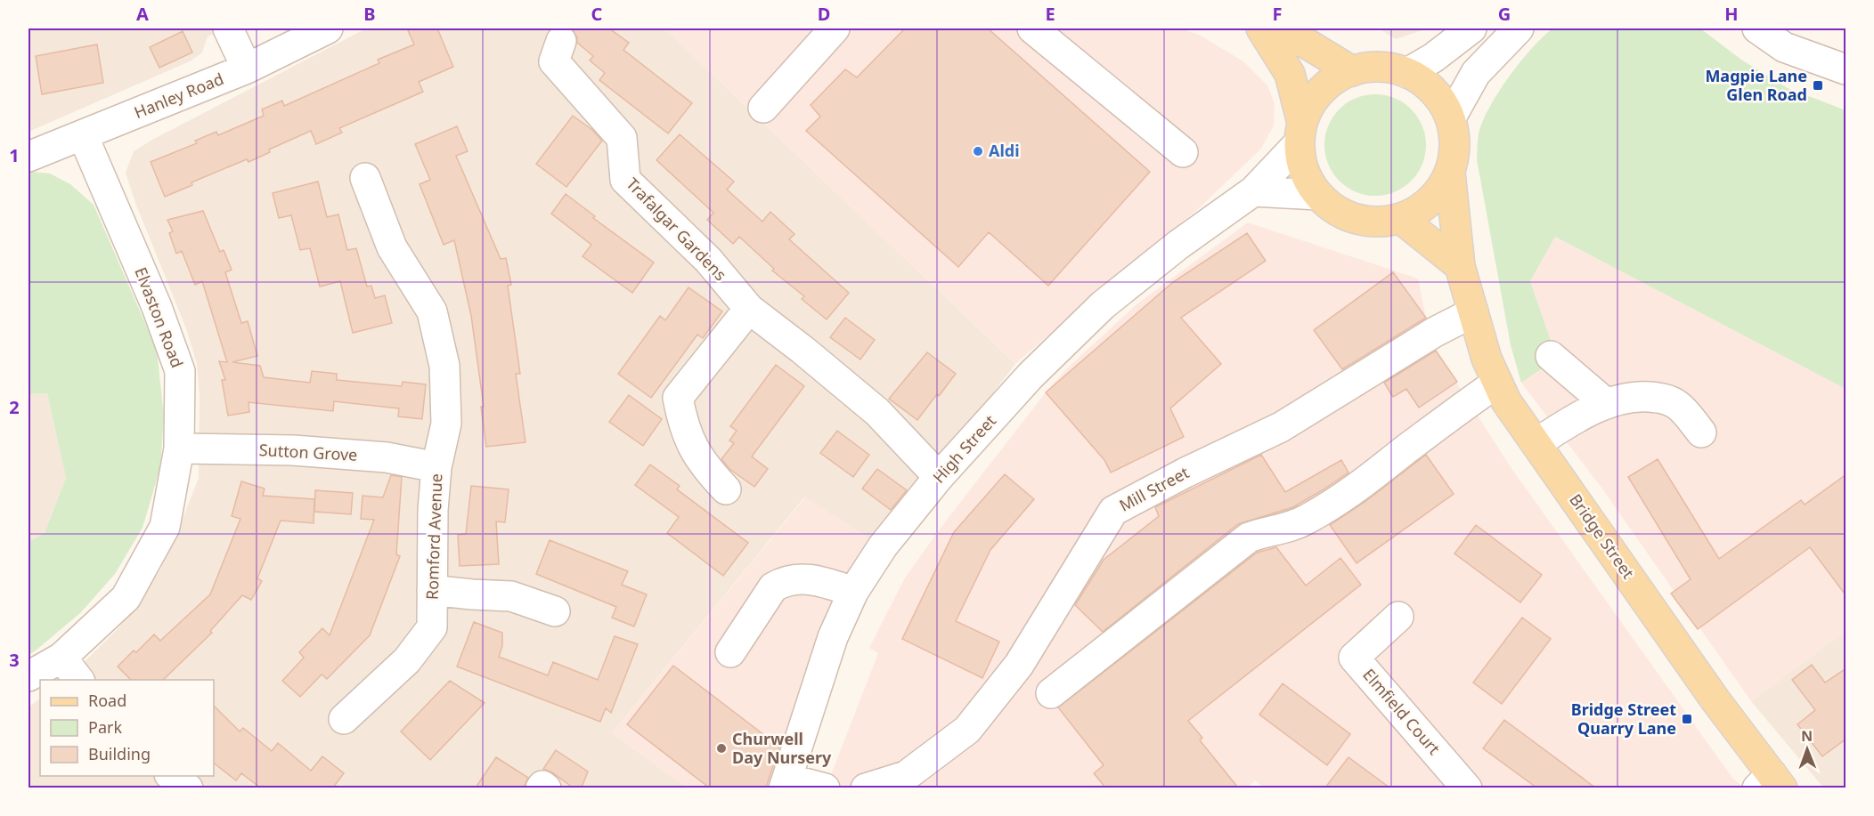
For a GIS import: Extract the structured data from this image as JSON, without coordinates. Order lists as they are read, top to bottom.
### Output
{
  "streets": {
    "main road": ["Bridge Street"],
    "street": [
      "Hanley Road",
      "Trafalgar Gardens",
      "Elvaston Road",
      "High Street",
      "Sutton Grove",
      "Mill Street",
      "Romford Avenue",
      "Elmfield Court"
    ]
  },
  "crossings": [
    ["Hanley Road", "Elvaston Road"],
    ["Trafalgar Gardens", "High Street"],
    ["Elvaston Road", "Sutton Grove"],
    ["High Street", "Bridge Street"],
    ["Sutton Grove", "Romford Avenue"],
    ["Mill Street", "Bridge Street"]
  ],
  "places": {
    "transit": ["Magpie Lane Glen Road", "Bridge Street Quarry Lane"],
    "other": ["Aldi", "Churwell Day Nursery"]
  },
  "legend": ["Road", "Park", "Building"],
  "north": "top",
  "grid": {
    "columns": [
      "A",
      "B",
      "C",
      "D",
      "E",
      "F",
      "G",
      "H"
    ],
    "rows": ["1", "2", "3"]
  }
}
